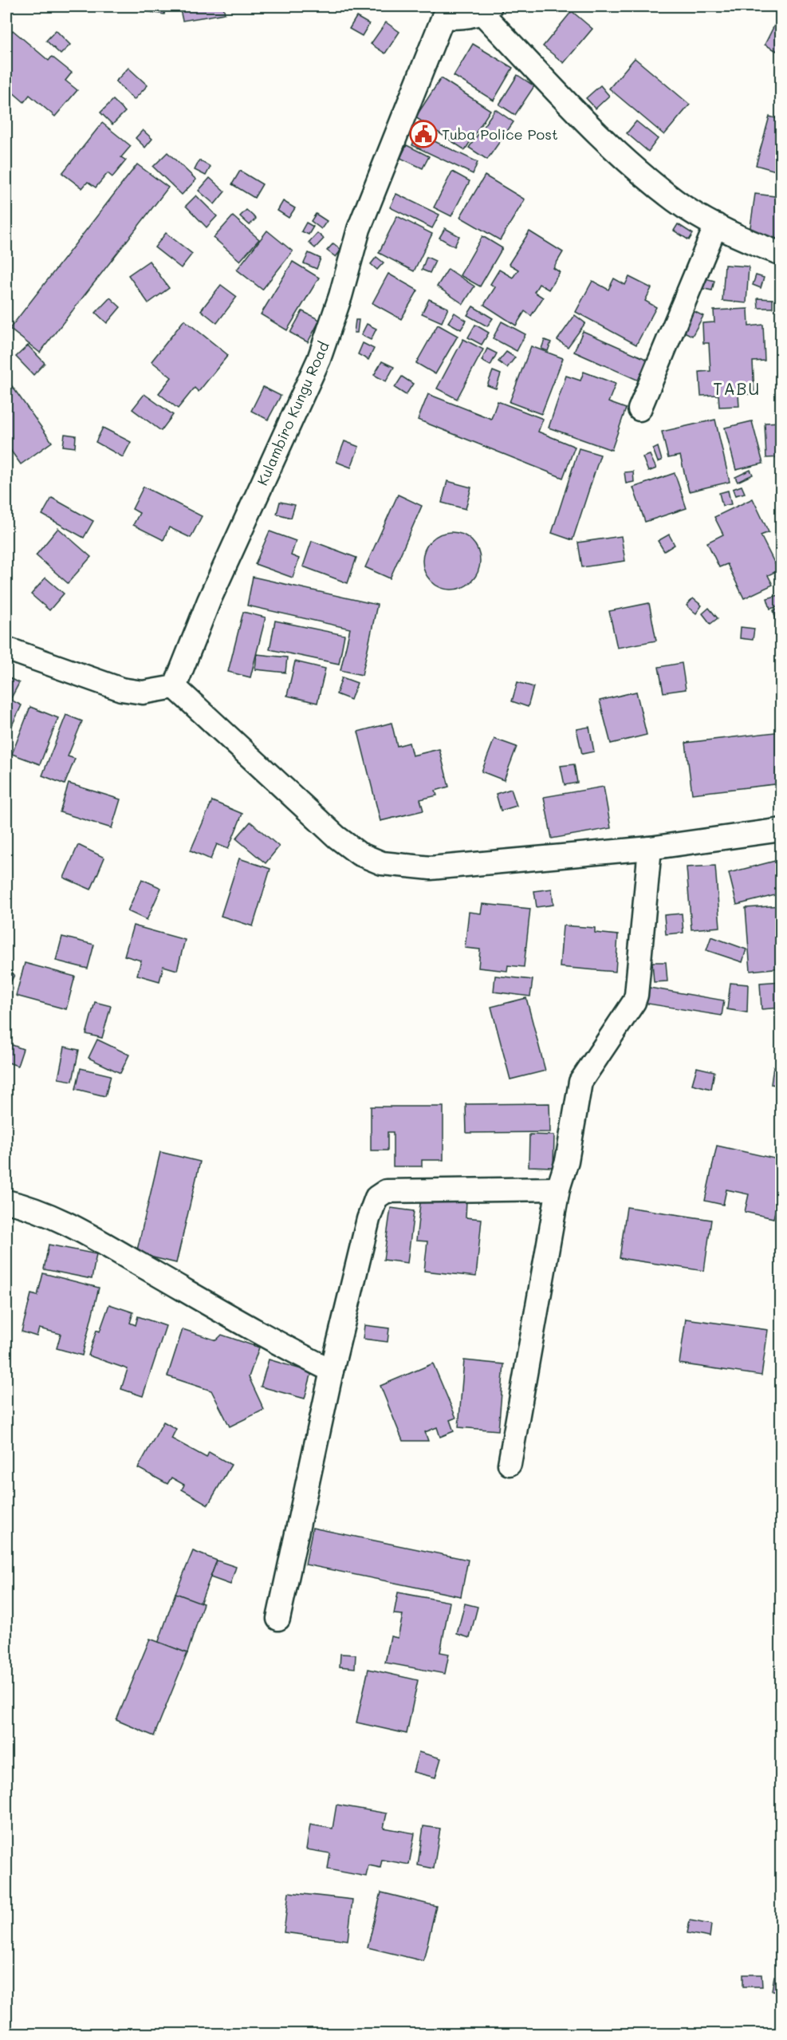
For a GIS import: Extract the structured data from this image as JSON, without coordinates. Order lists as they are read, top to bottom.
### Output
{
  "streets": {
    "street": ["Kulambiro Kungu Road"]
  },
  "districts": ["TABU"],
  "places": {
    "public building": ["Tuba Police Post"]
  }
}
